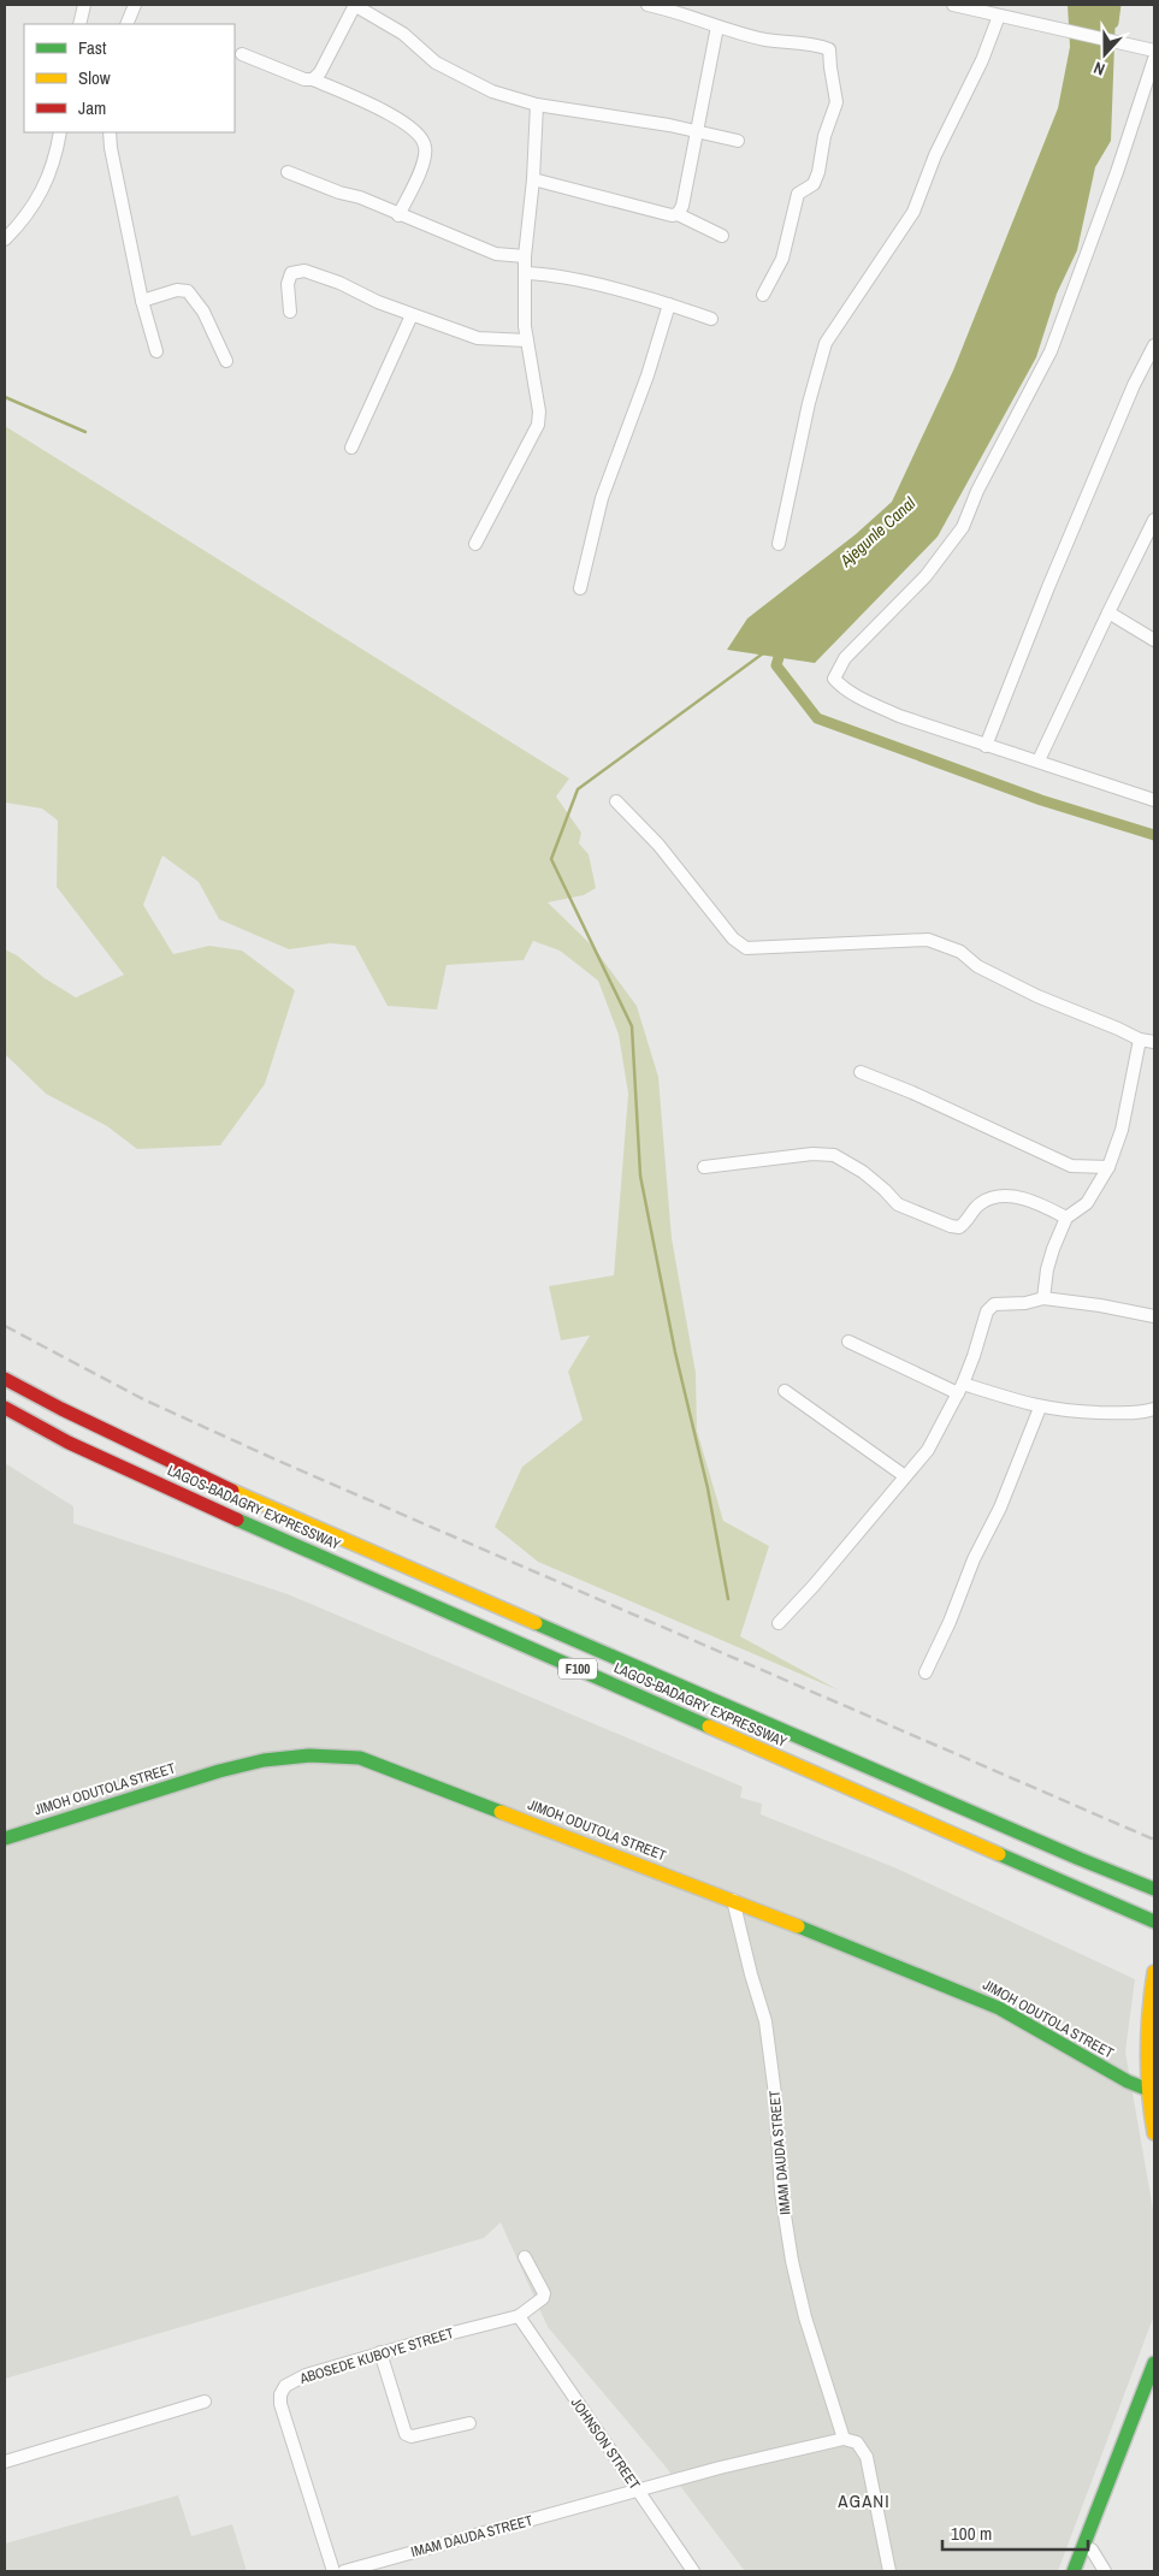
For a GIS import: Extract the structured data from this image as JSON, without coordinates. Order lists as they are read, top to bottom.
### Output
{
  "streets": {
    "main road": ["LAGOS-BADAGRY EXPRESSWAY", "F100", "JIMOH ODUTOLA STREET"],
    "street": ["IMAM DAUDA STREET", "ABOSEDE KUBOYE STREET", "JOHNSON STREET"]
  },
  "crossings": [
    ["JIMOH ODUTOLA STREET", "IMAM DAUDA STREET"],
    ["IMAM DAUDA STREET", "JOHNSON STREET"],
    ["ABOSEDE KUBOYE STREET", "JOHNSON STREET"]
  ],
  "districts": ["AGANI"],
  "water": ["Ajegunle Canal"],
  "legend": ["Fast", "Slow", "Jam"],
  "scale_bar": "100 m",
  "north": "bottom"
}
